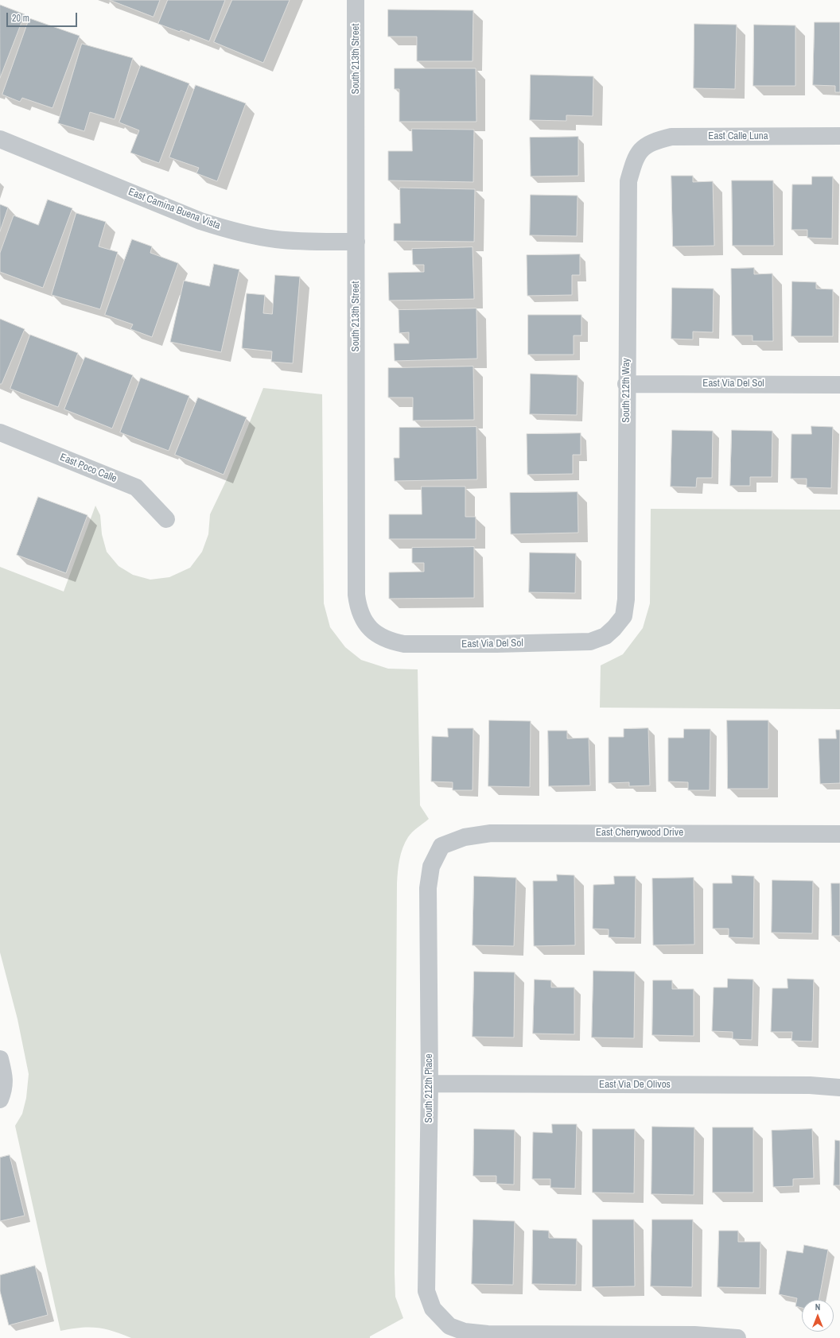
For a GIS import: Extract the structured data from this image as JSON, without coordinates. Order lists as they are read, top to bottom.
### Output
{
  "streets": {
    "street": [
      "South 213th Street",
      "East Calle Luna",
      "East Camina Buena Vista",
      "East Via Del Sol",
      "South 212th Way",
      "East Poco Calle",
      "East Cherrywood Drive",
      "East Via De Olivos",
      "South 212th Place"
    ]
  },
  "crossings": [
    ["South 213th Street", "East Camina Buena Vista"],
    ["South 213th Street", "East Via Del Sol"],
    ["East Calle Luna", "South 212th Way"],
    ["East Via Del Sol", "South 212th Way"],
    ["East Cherrywood Drive", "South 212th Place"],
    ["East Via De Olivos", "South 212th Place"]
  ],
  "scale_bar": "20 m",
  "north": "top"
}
